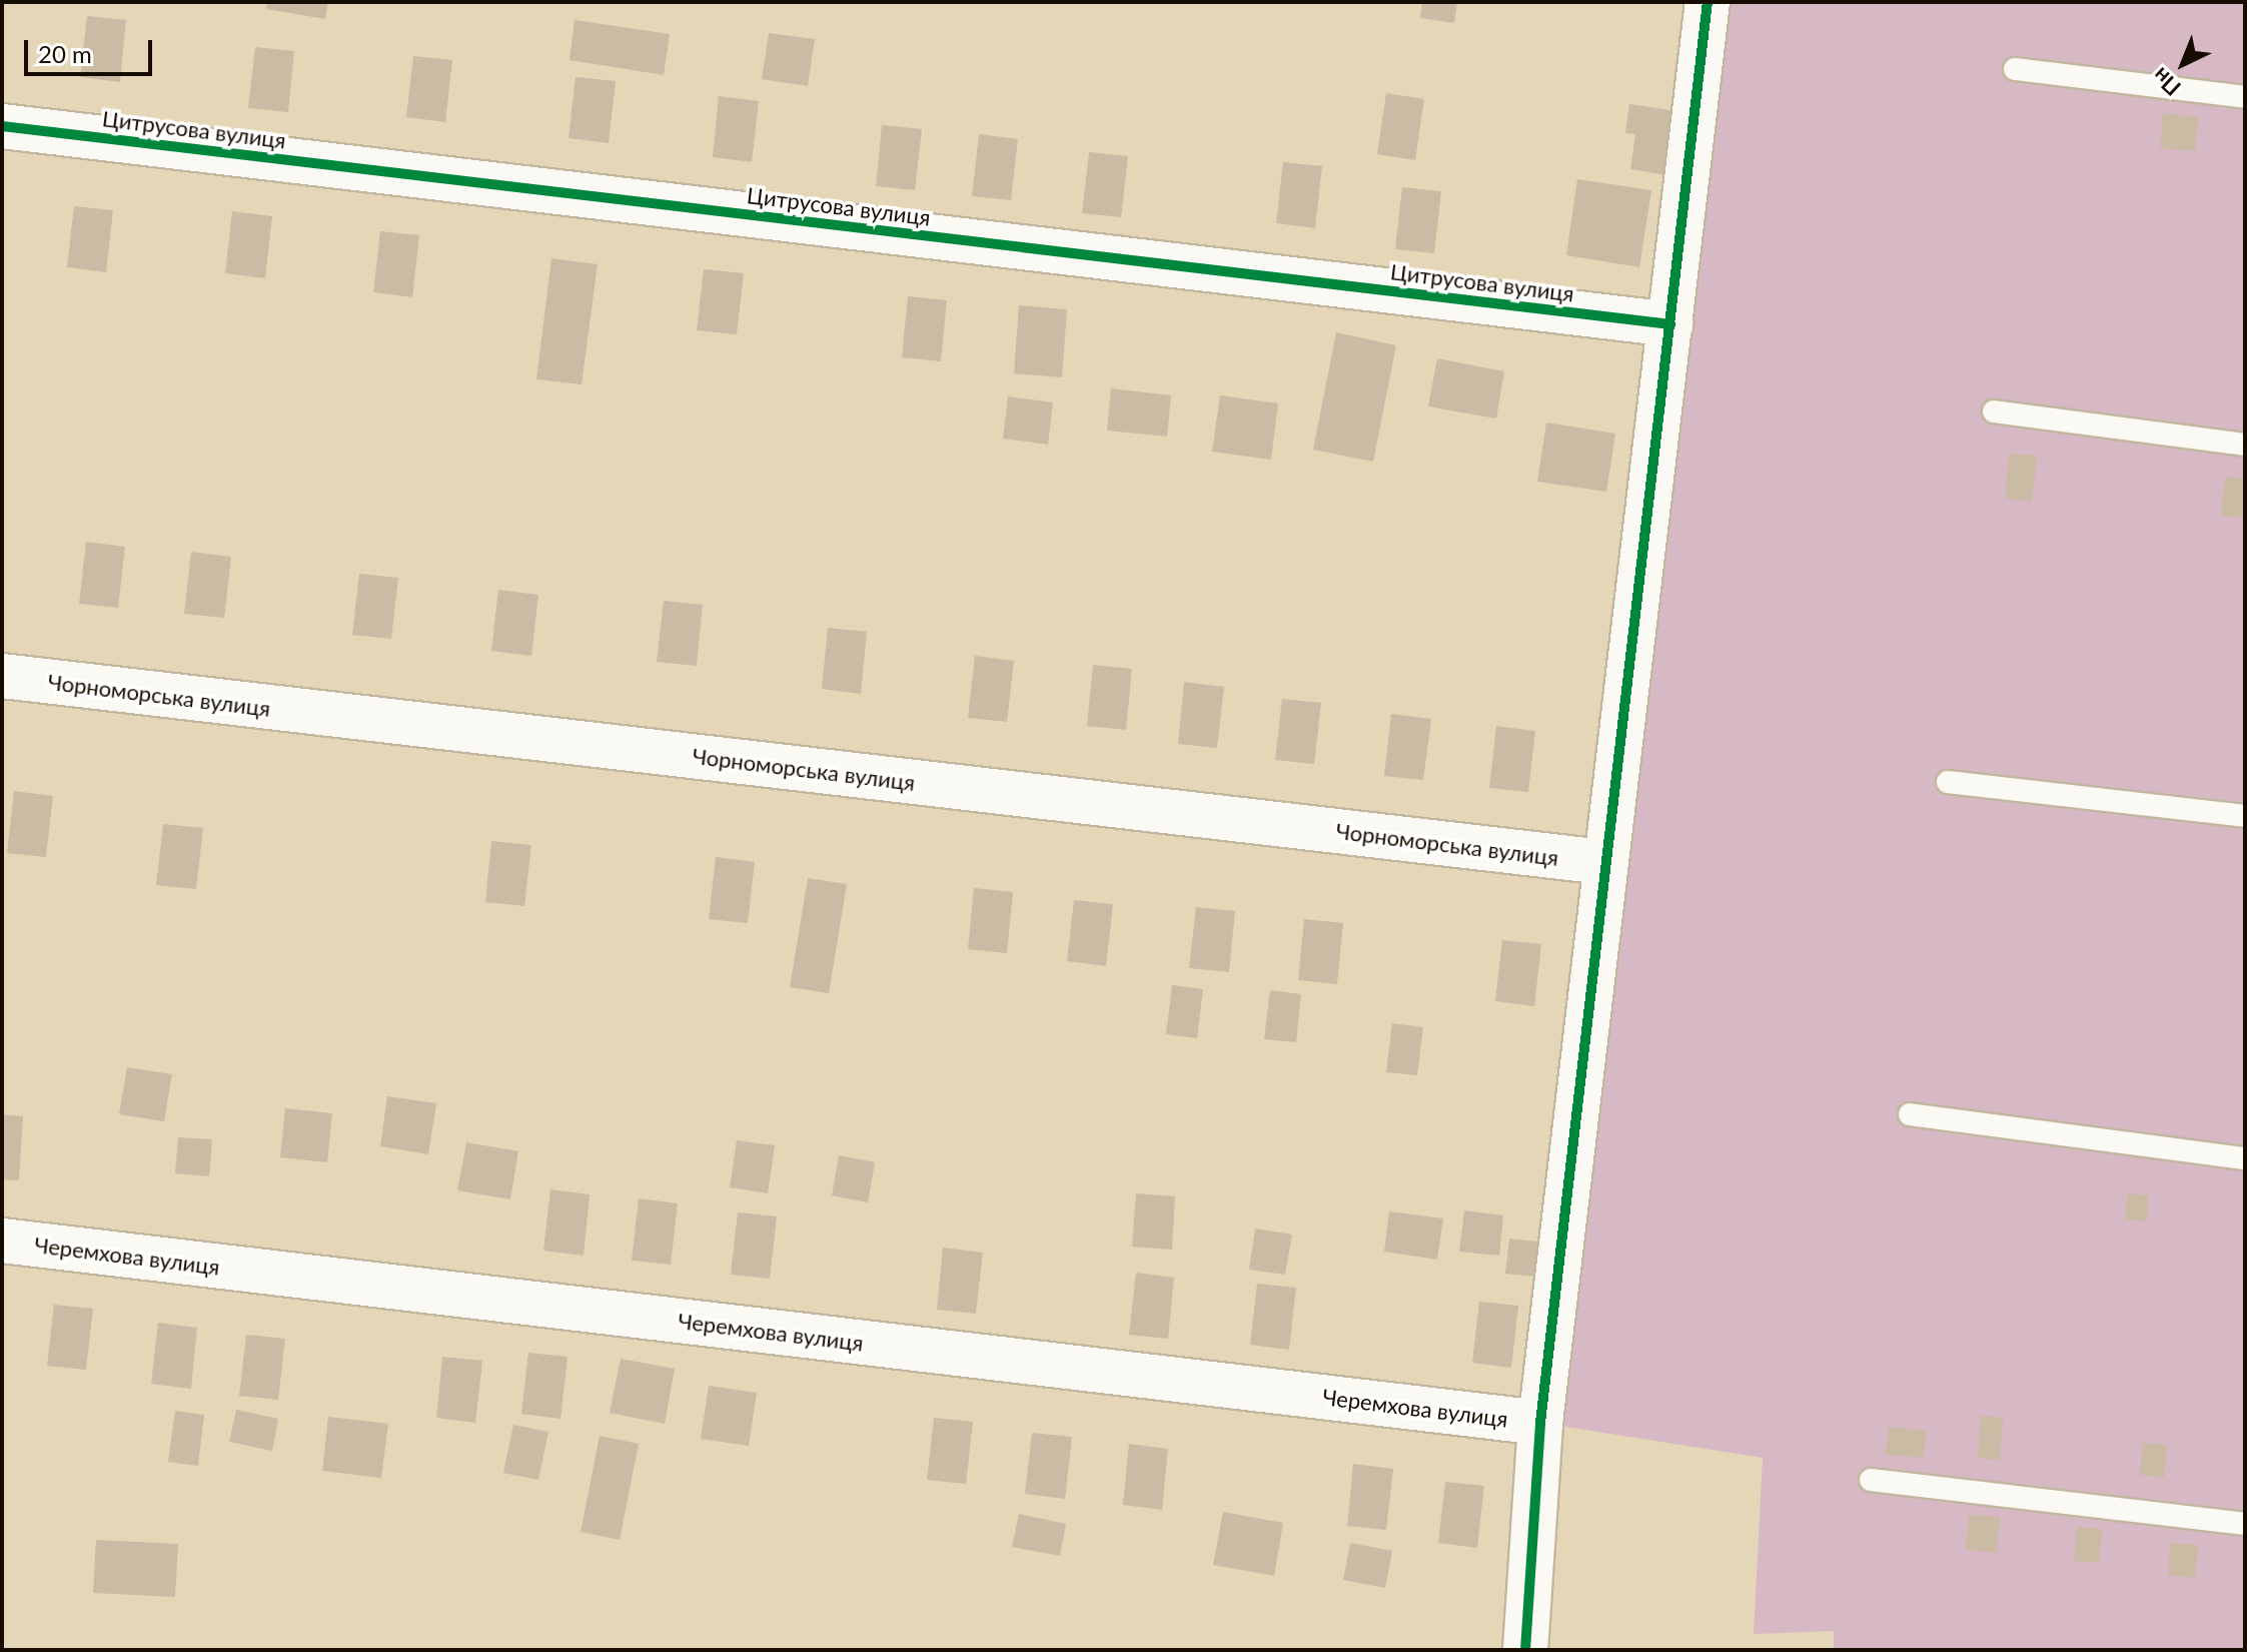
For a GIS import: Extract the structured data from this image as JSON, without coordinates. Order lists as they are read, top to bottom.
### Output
{
  "streets": {
    "street": ["Цитрусова вулиця", "Чорноморська вулиця", "Черемхова вулиця"]
  },
  "scale_bar": "20 m",
  "north": "bottom left"
}
